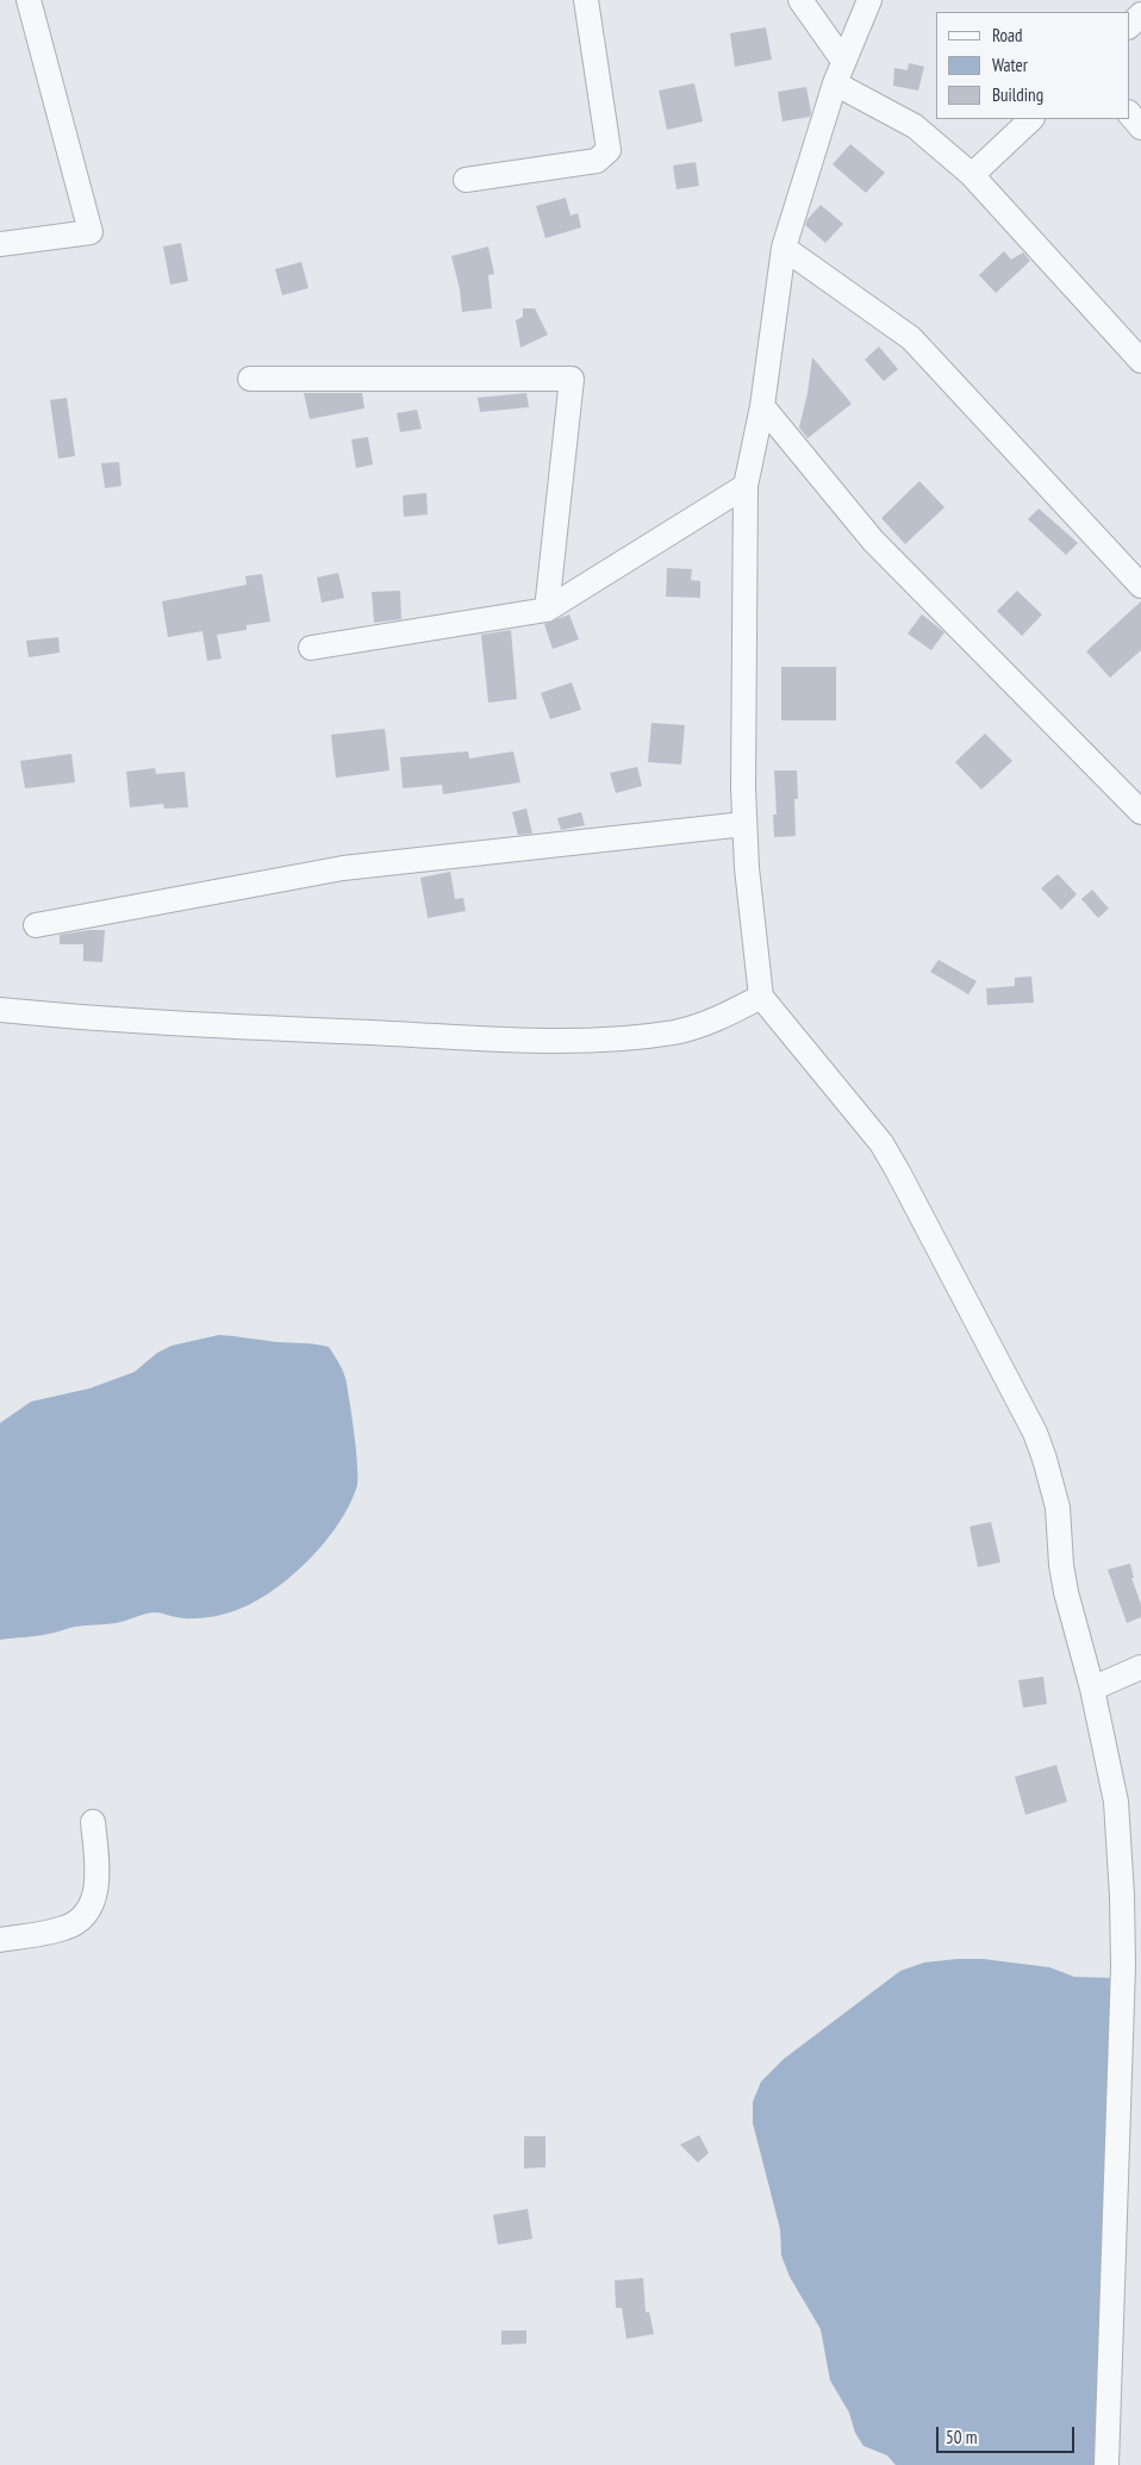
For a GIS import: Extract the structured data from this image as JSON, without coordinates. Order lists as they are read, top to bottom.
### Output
{
  "legend": ["Road", "Water", "Building"],
  "scale_bar": "50 m"
}
